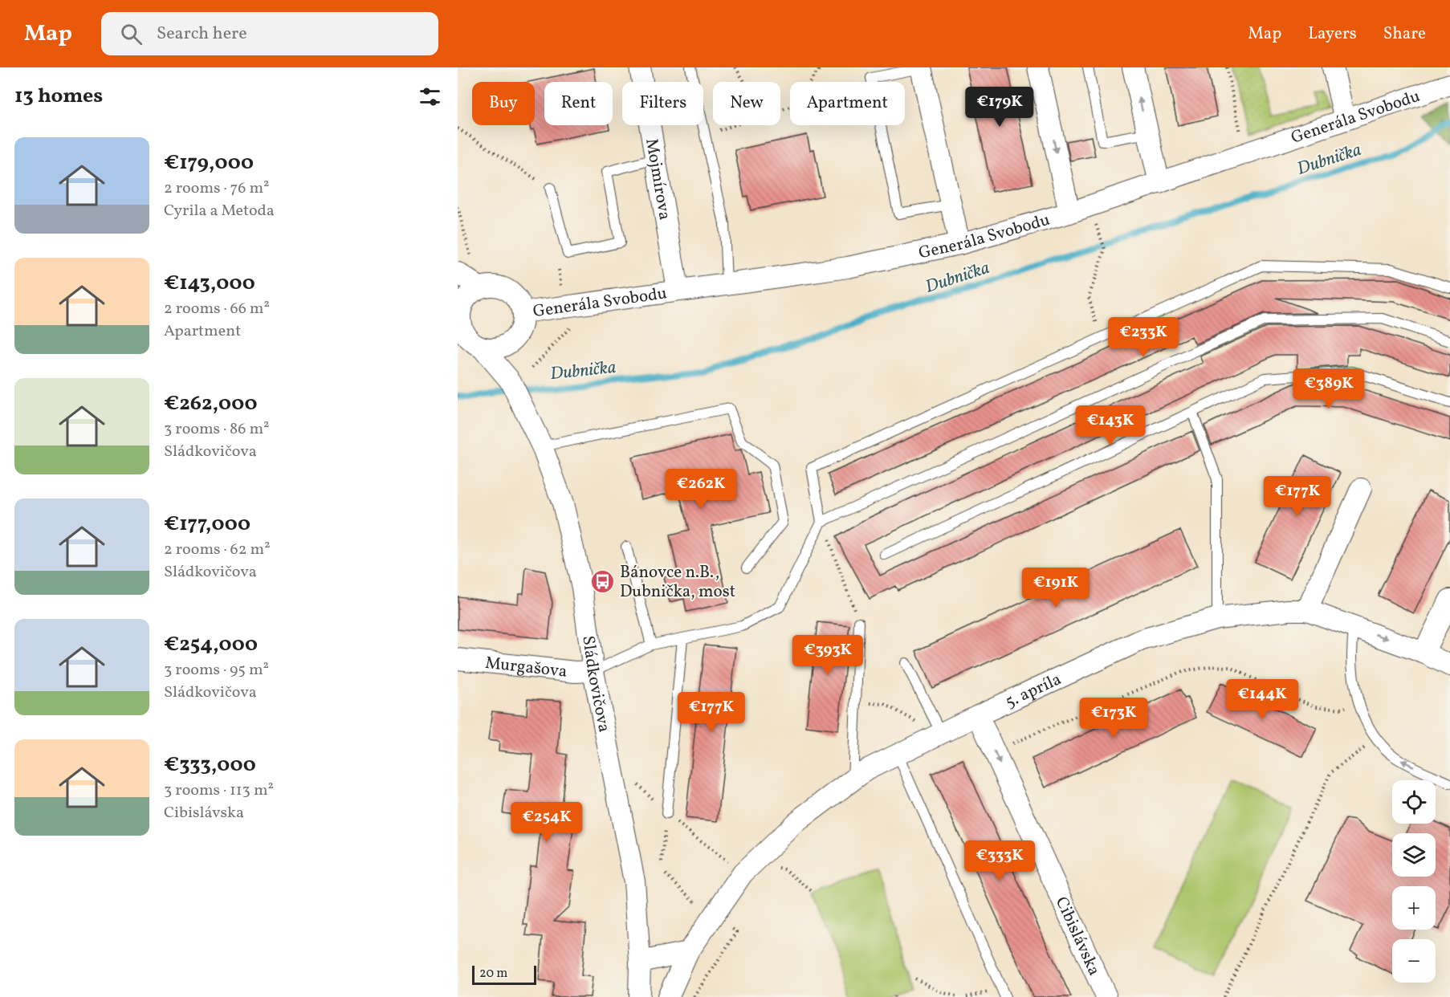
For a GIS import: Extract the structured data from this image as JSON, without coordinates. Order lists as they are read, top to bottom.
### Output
{
  "streets": {
    "street": [
      "Generála Svobodu",
      "Mojmírova",
      "Murgašova",
      "Sládkovičova",
      "5. apríla",
      "Cibislávska"
    ]
  },
  "crossings": [
    ["Generála Svobodu", "Mojmírova"],
    ["Generála Svobodu", "Sládkovičova"],
    ["Murgašova", "Sládkovičova"],
    ["5. apríla", "Cibislávska"]
  ],
  "one_way": ["Cibislávska"],
  "water": ["Dubnička"],
  "places": {
    "bus stop": ["Bánovce n.B., Dubnička, most"]
  },
  "scale_bar": "20 m",
  "page": {
    "header": "Map",
    "search": "Search here",
    "nav": ["Map", "Layers", "Share"],
    "heading": "13 homes",
    "chip": [
      "Buy",
      "Rent",
      "Filters",
      "New",
      "Apartment"
    ],
    "price": [
      "€179K",
      "€233K",
      "€389K",
      "€143K",
      "€262K",
      "€177K",
      "€191K",
      "€393K",
      "€144K",
      "€177K",
      "€173K",
      "€254K",
      "€333K"
    ],
    "list": [
      {
        "name": "€179,000",
        "note": "2 rooms · 76 m² · Cyrila a Metoda"
      },
      {
        "name": "€143,000",
        "note": "2 rooms · 66 m² · Apartment"
      },
      {
        "name": "€262,000",
        "note": "3 rooms · 86 m² · Sládkovičova"
      },
      {
        "name": "€177,000",
        "note": "2 rooms · 62 m² · Sládkovičova"
      },
      {
        "name": "€254,000",
        "note": "3 rooms · 95 m² · Sládkovičova"
      },
      {
        "name": "€333,000",
        "note": "3 rooms · 113 m² · Cibislávska"
      }
    ],
    "map_buttons": ["+", "−"],
    "scale": "20 m"
  }
}
